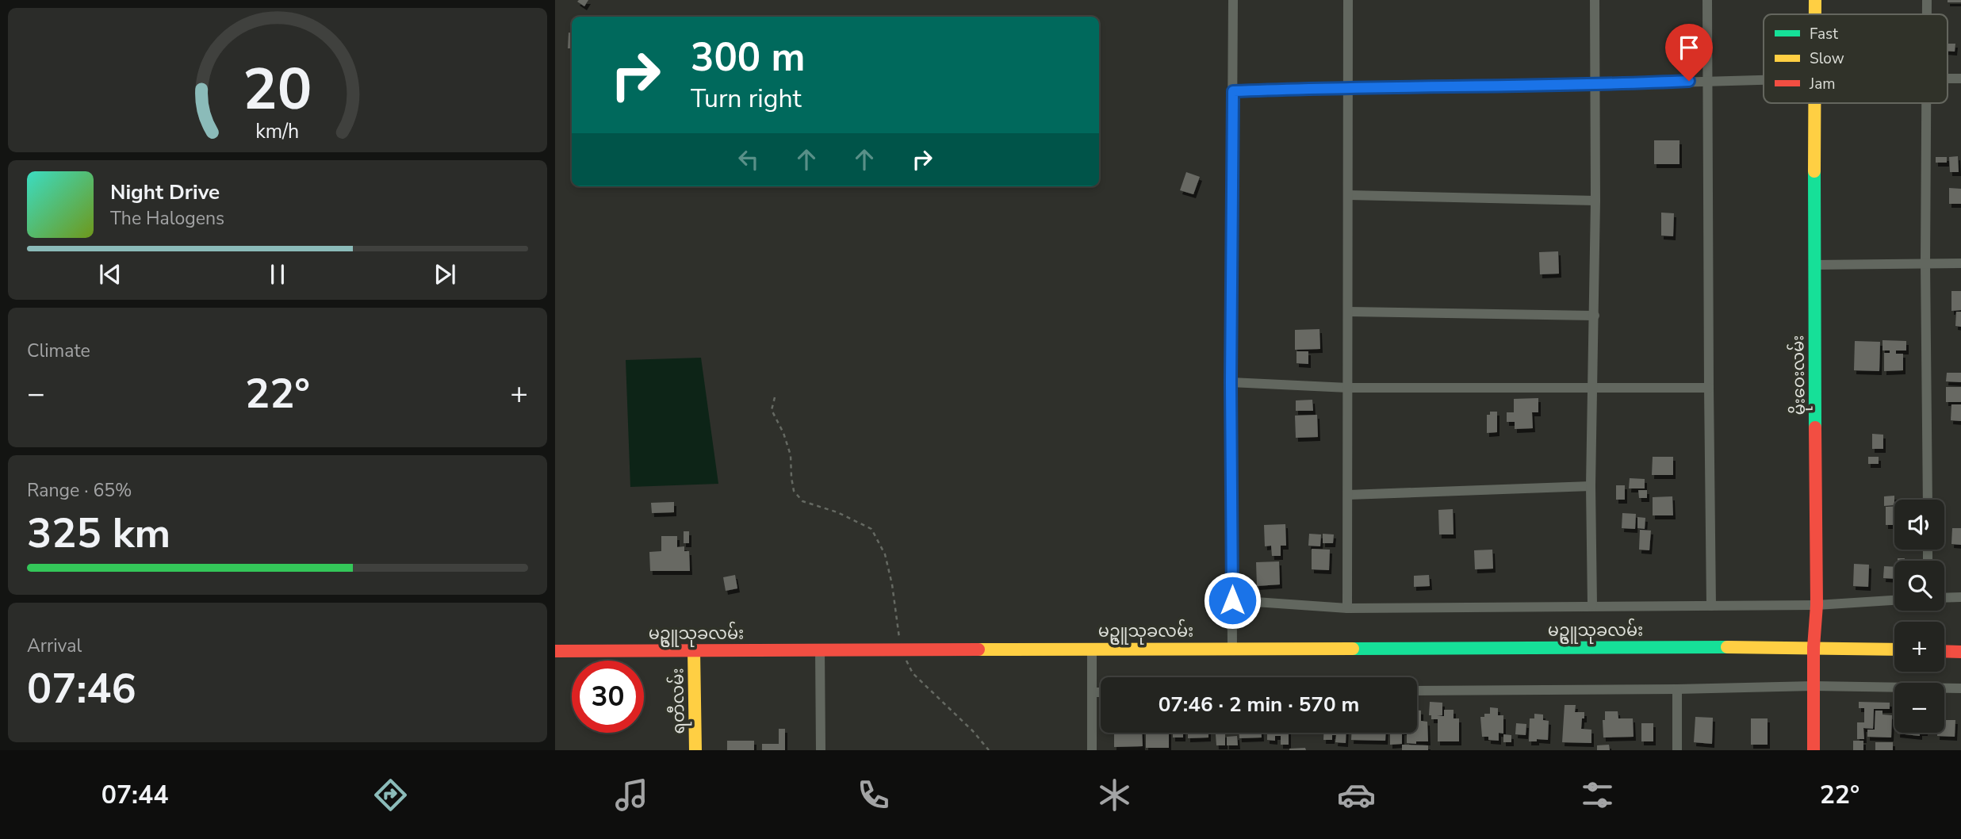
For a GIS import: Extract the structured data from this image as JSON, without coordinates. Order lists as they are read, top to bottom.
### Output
{
  "streets": {
    "street": ["မိုးဝေးလမ်း", "မဥ္ဇူသုခလမ်း", "ရတီလမ်း"]
  },
  "crossings": [
    ["မိုးဝေးလမ်း", "မဥ္ဇူသုခလမ်း"],
    ["မဥ္ဇူသုခလမ်း", "ရတီလမ်း"]
  ],
  "legend": ["Fast", "Slow", "Jam"],
  "page": {
    "turn": ["300 m", "Turn right"],
    "song": ["Night Drive", "The Halogens"],
    "tile": [
      "Climate",
      ["Range · 65%", "325 km"],
      ["Arrival", "07:46"]
    ],
    "heat": ["−", "22°", "+"],
    "map_buttons": ["+", "−"],
    "limit": "30",
    "trip": "07:46 · 2 min · 570 m",
    "tabs": ["07:44", "22°"],
    "gauge": ["20", "km/h"]
  }
}
